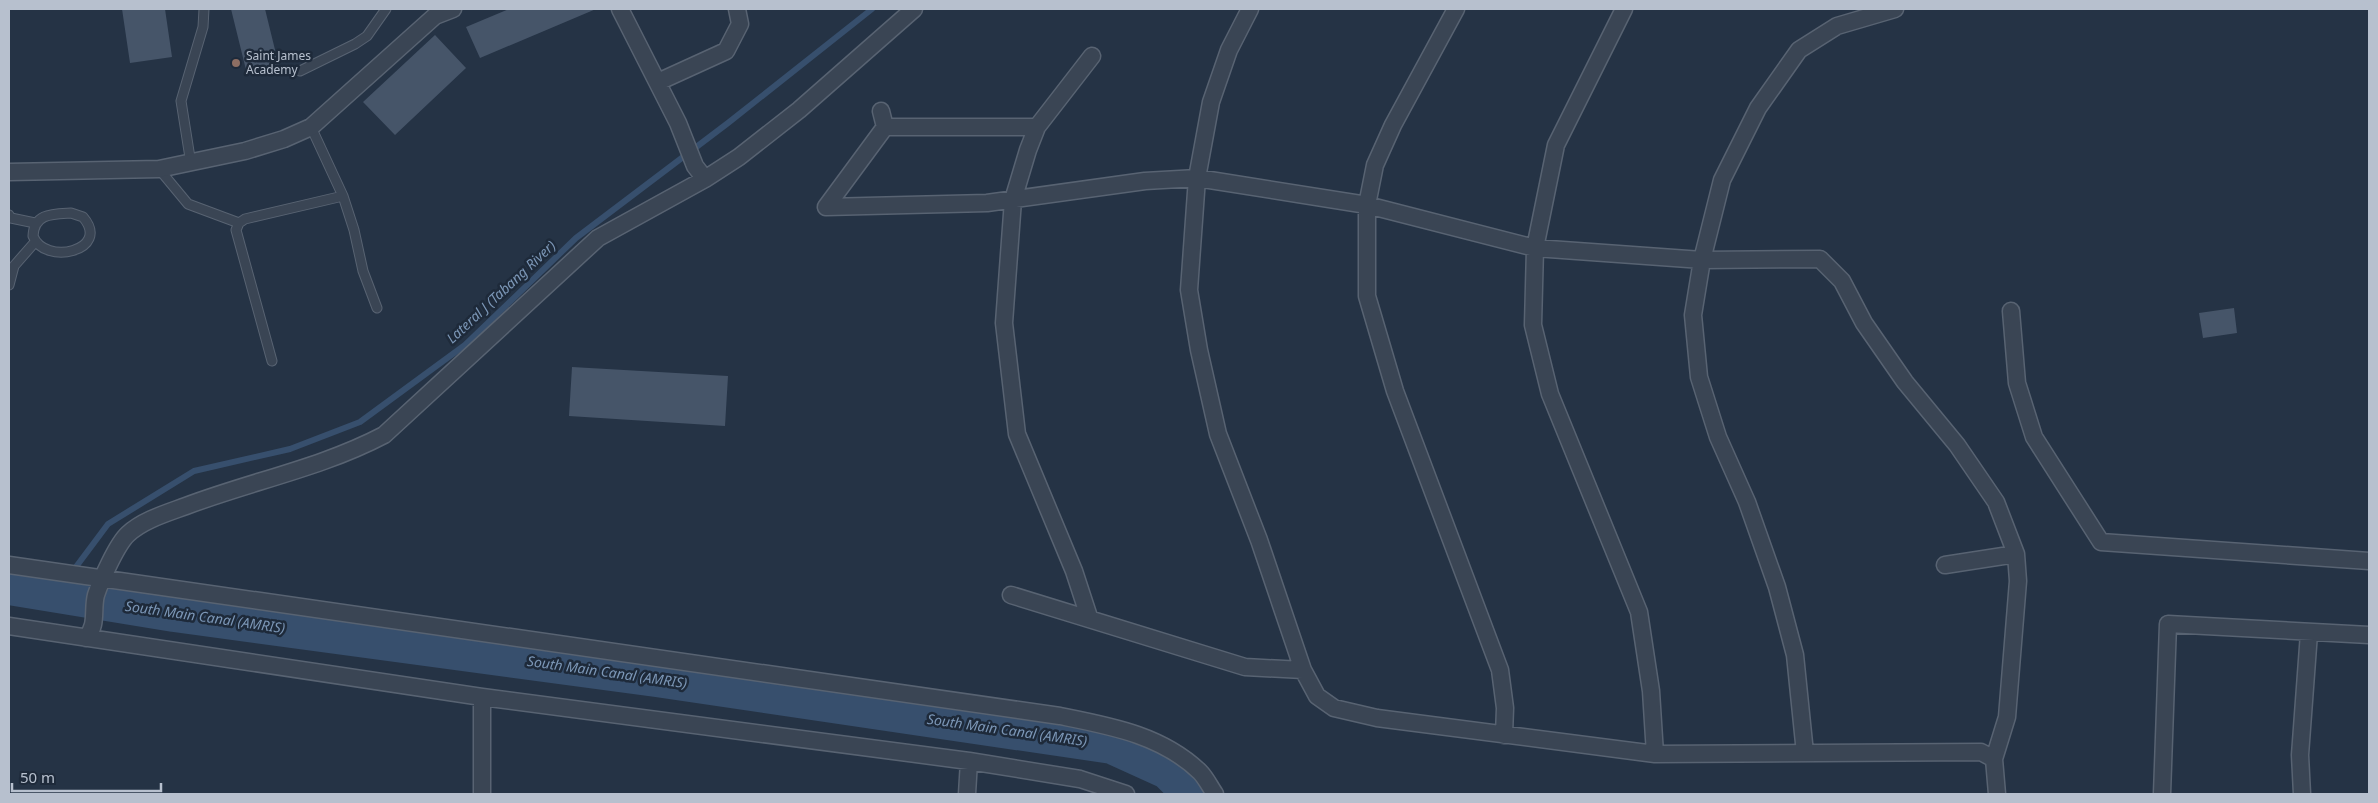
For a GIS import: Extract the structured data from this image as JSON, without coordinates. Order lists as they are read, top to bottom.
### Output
{
  "water": ["Lateral J (Tabang River)", "South Main Canal (AMRIS)"],
  "places": ["Saint James Academy"],
  "scale_bar": "50 m"
}
